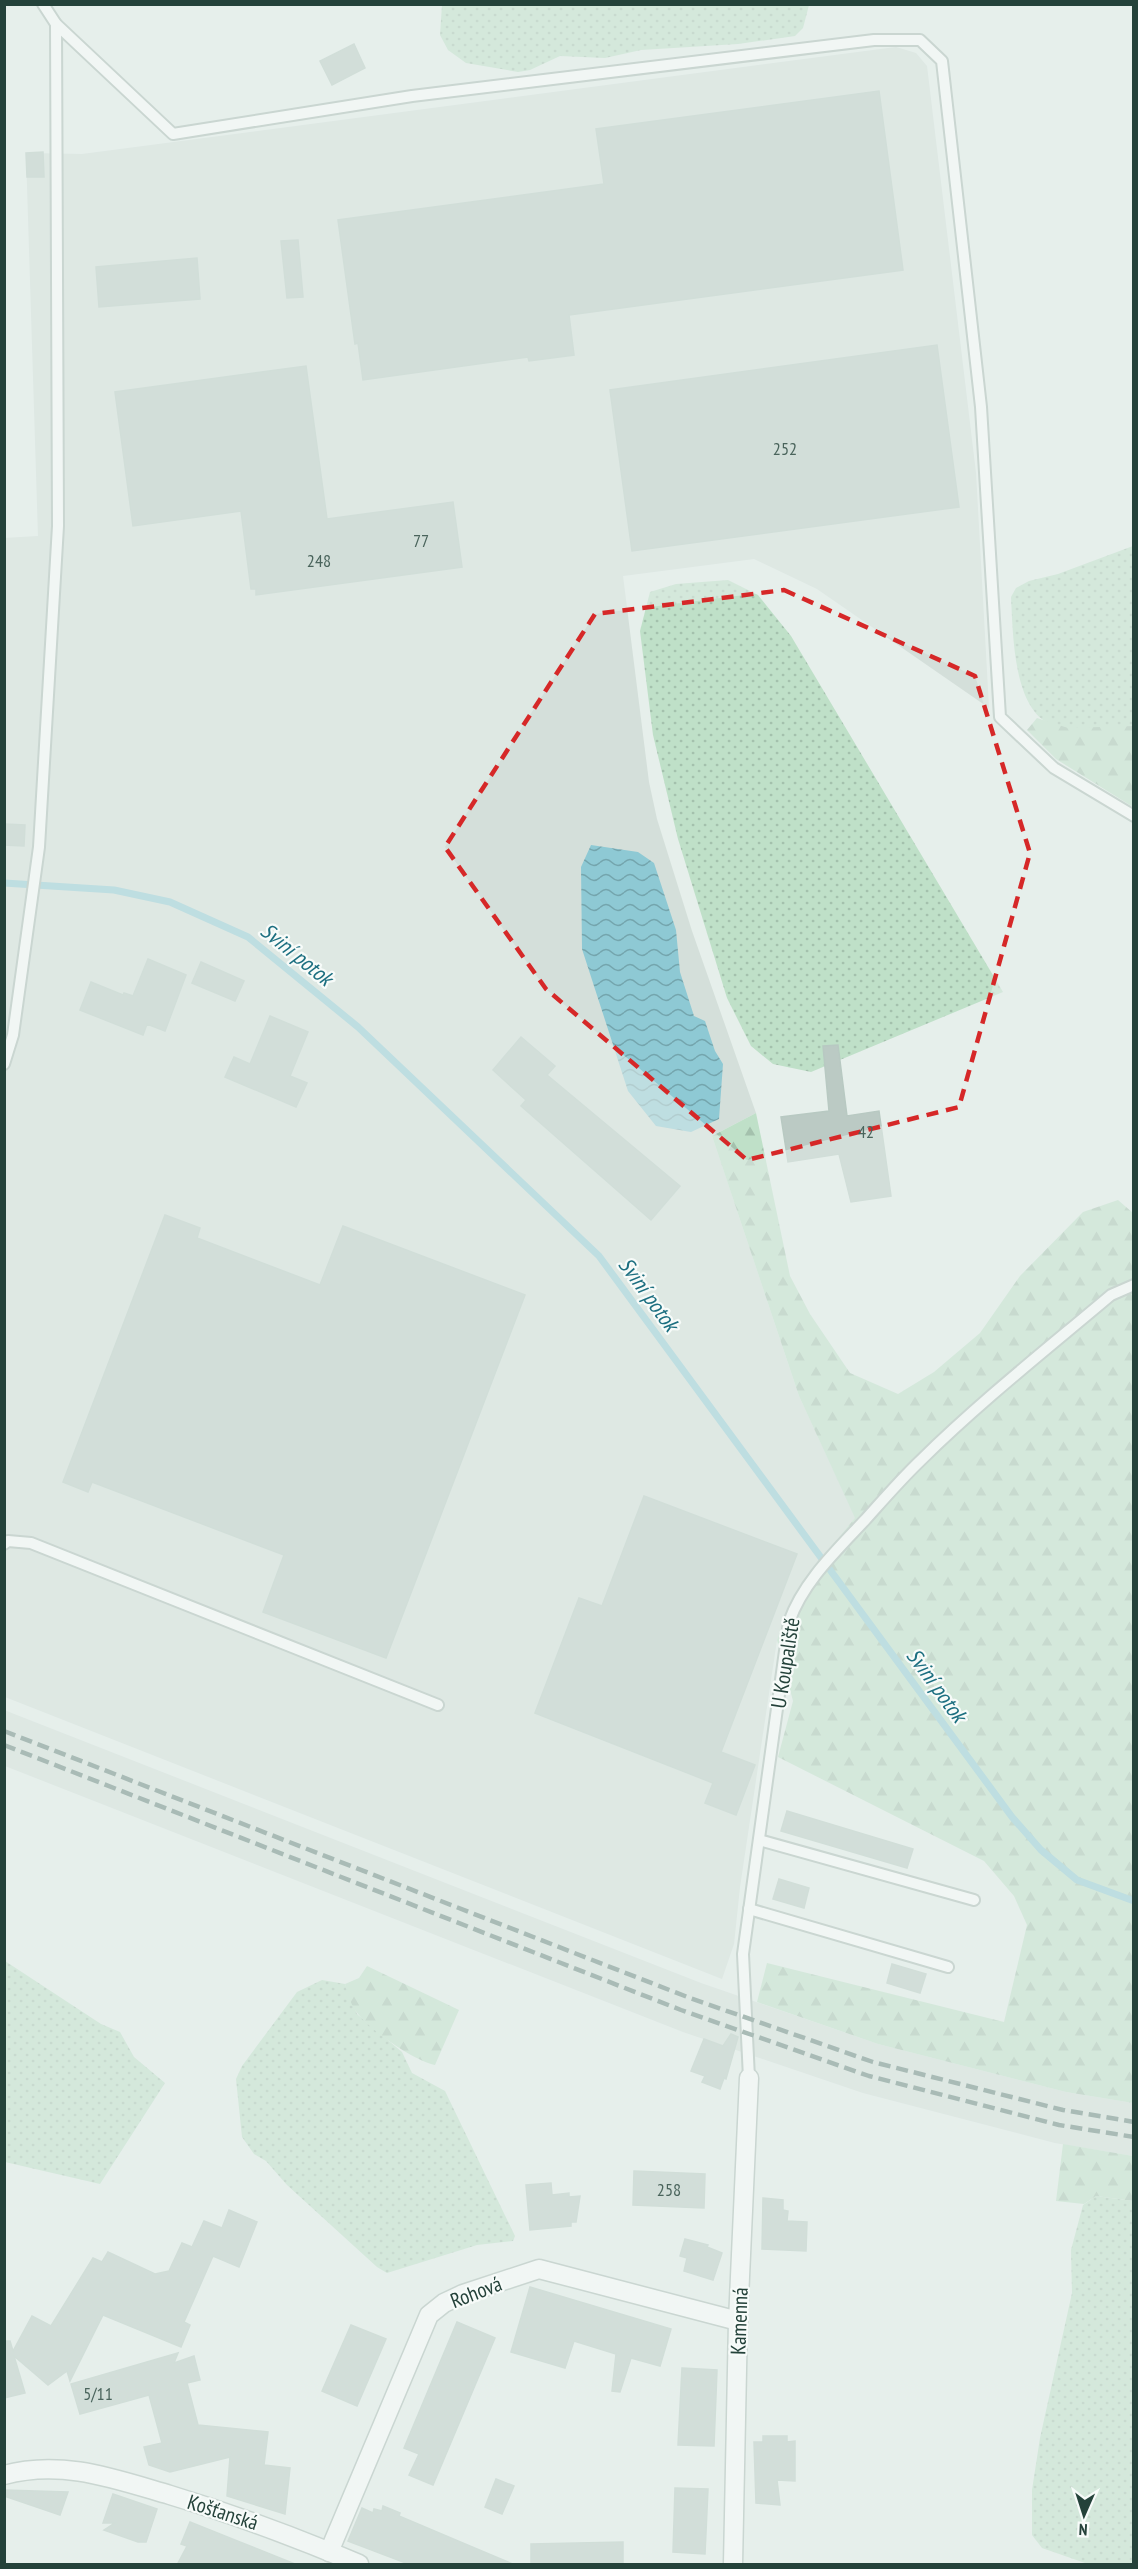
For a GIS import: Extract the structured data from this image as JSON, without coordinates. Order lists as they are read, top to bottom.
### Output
{
  "streets": {
    "street": ["Rohová", "Kamenná", "Košťanská"],
    "lane": ["U Koupaliště"]
  },
  "crossings": [
    ["U Koupaliště", "Kamenná"],
    ["Rohová", "Kamenná"],
    ["Rohová", "Košťanská"]
  ],
  "water": ["Sviní potok"],
  "house_numbers": [
    "252",
    "77",
    "248",
    "42",
    "258",
    "5/11"
  ],
  "north": "bottom"
}
